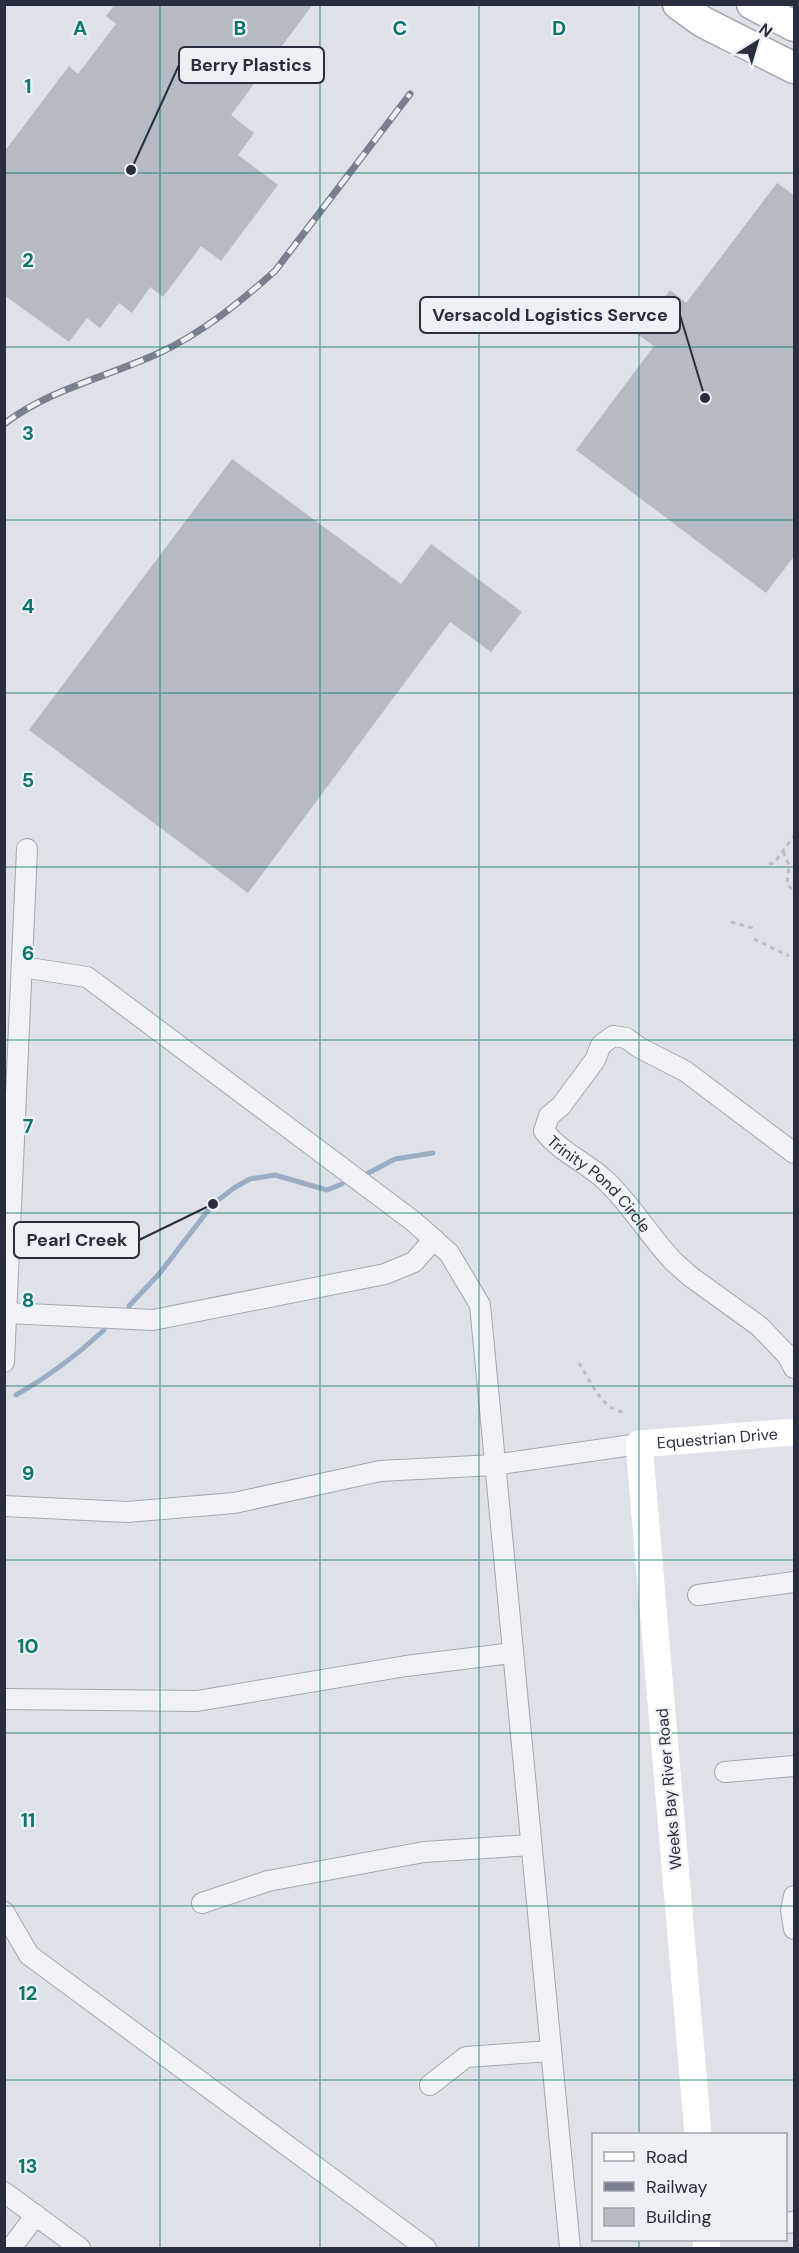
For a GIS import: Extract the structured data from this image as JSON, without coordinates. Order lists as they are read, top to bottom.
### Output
{
  "streets": {
    "street": ["Trinity Pond Circle", "Equestrian Drive", "Weeks Bay River Road"]
  },
  "crossings": [
    ["Equestrian Drive", "Weeks Bay River Road"]
  ],
  "places": ["Berry Plastics", "Versacold Logistics Servce", "Pearl Creek"],
  "legend": ["Road", "Railway", "Building"],
  "north": "top right",
  "grid": {
    "columns": [
      "A",
      "B",
      "C",
      "D"
    ],
    "rows": [
      "1",
      "2",
      "3",
      "4",
      "5",
      "6",
      "7",
      "8",
      "9",
      "10",
      "11",
      "12",
      "13"
    ]
  }
}
